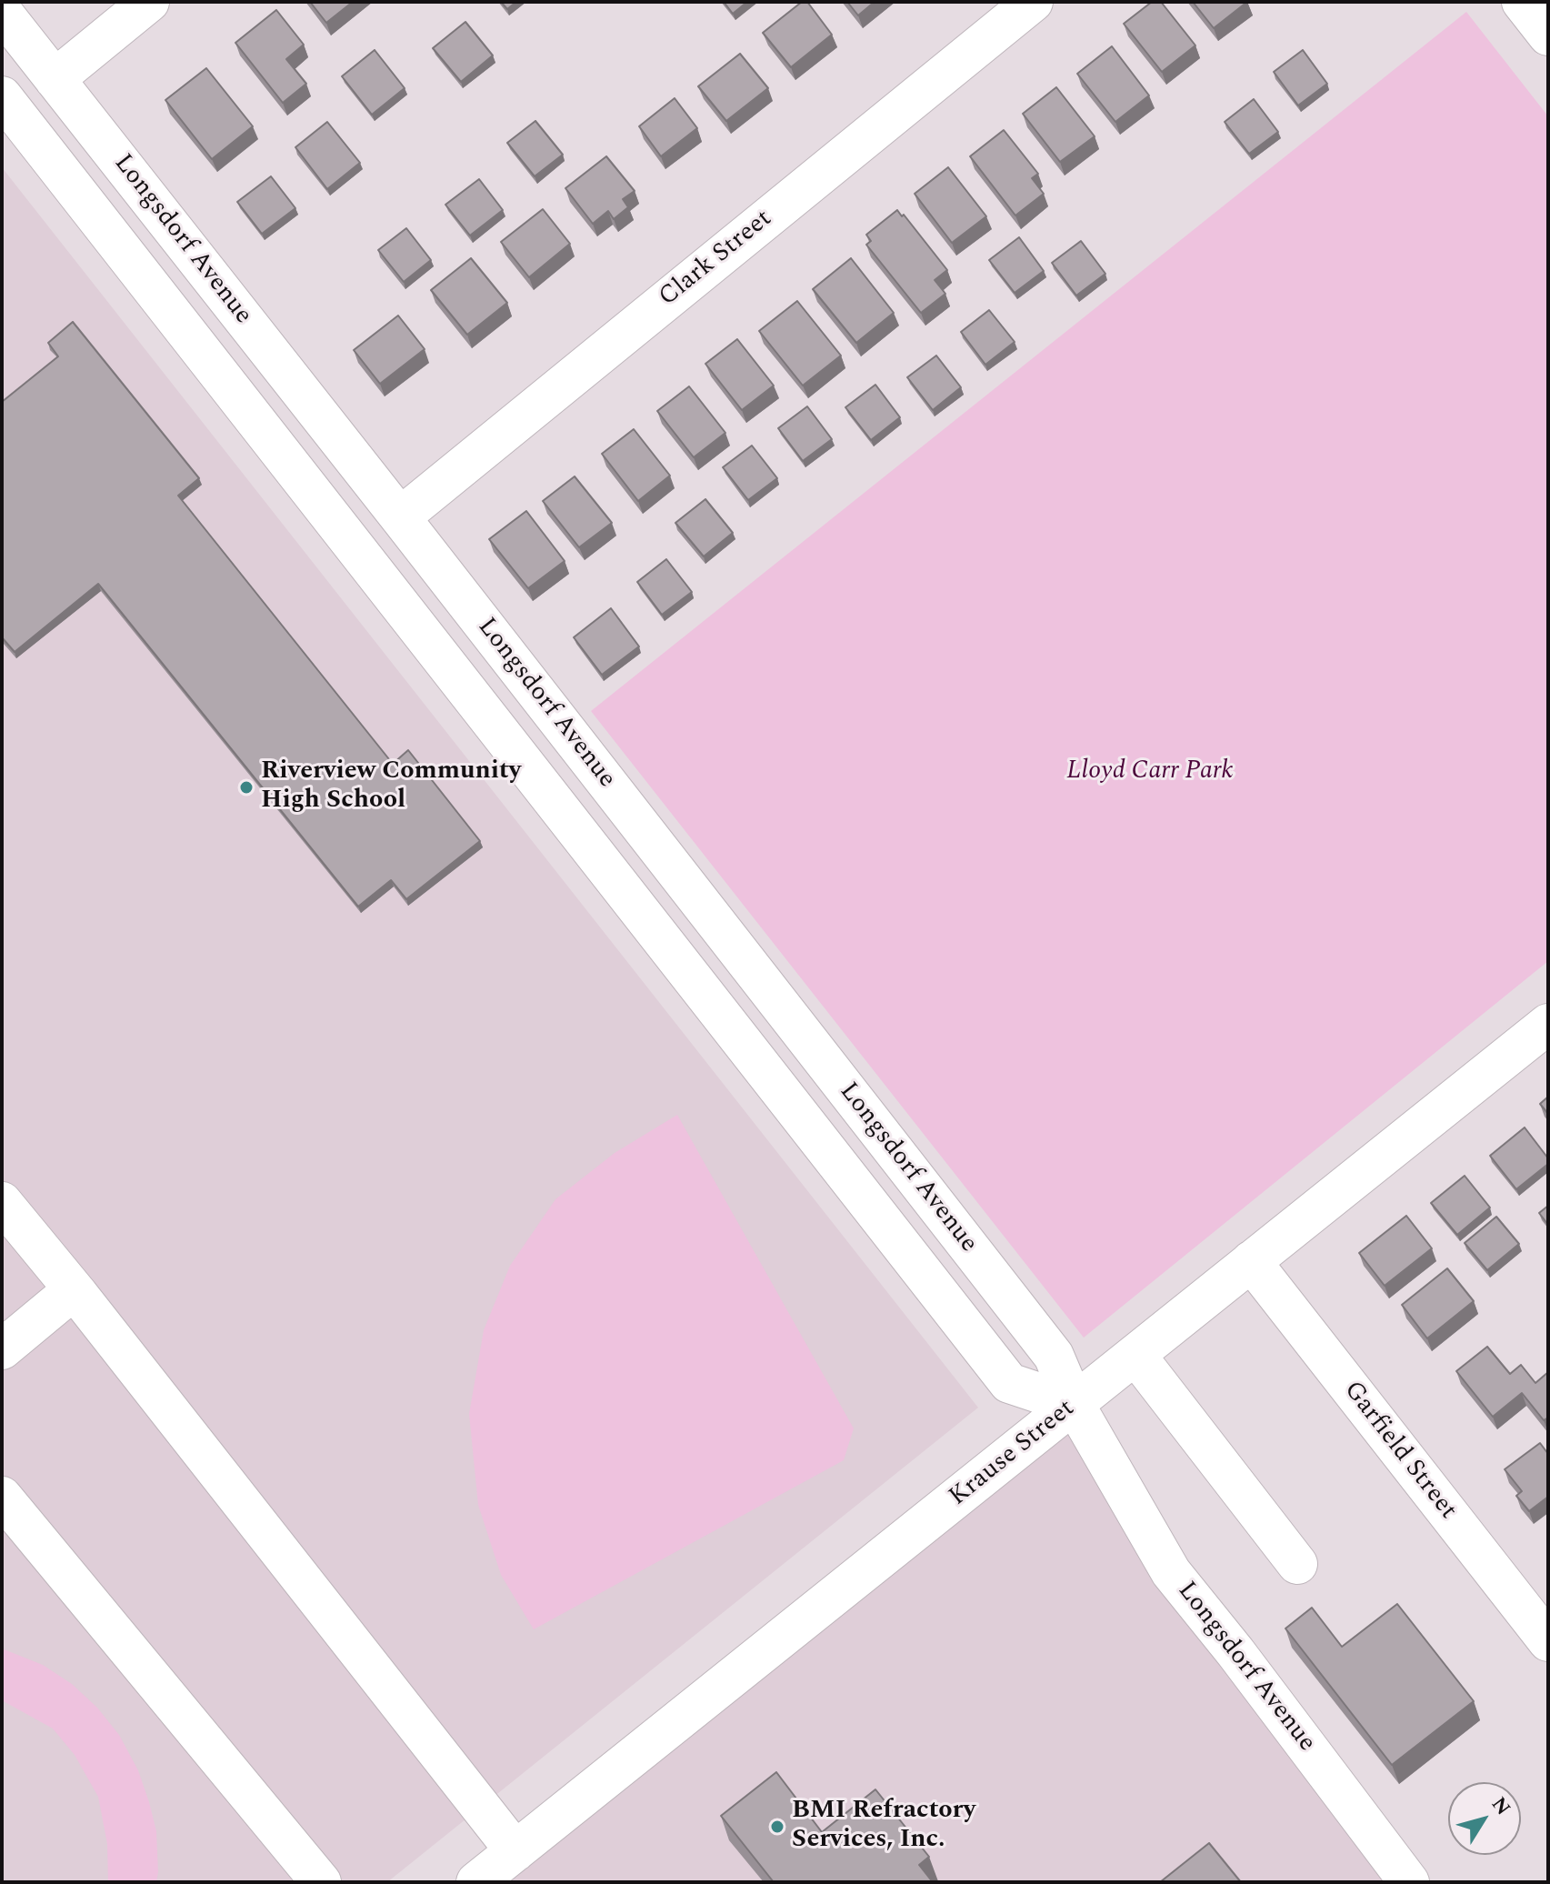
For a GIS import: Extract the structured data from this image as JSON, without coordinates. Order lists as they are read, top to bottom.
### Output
{
  "streets": {
    "street": [
      "Longsdorf Avenue",
      "Clark Street",
      "Garfield Street",
      "Krause Street"
    ]
  },
  "crossings": [
    ["Longsdorf Avenue", "Clark Street"],
    ["Longsdorf Avenue", "Krause Street"],
    ["Garfield Street", "Krause Street"]
  ],
  "parks": ["Lloyd Carr Park"],
  "places": ["Riverview Community High School", "BMI Refractory Services, Inc."],
  "north": "top right"
}
